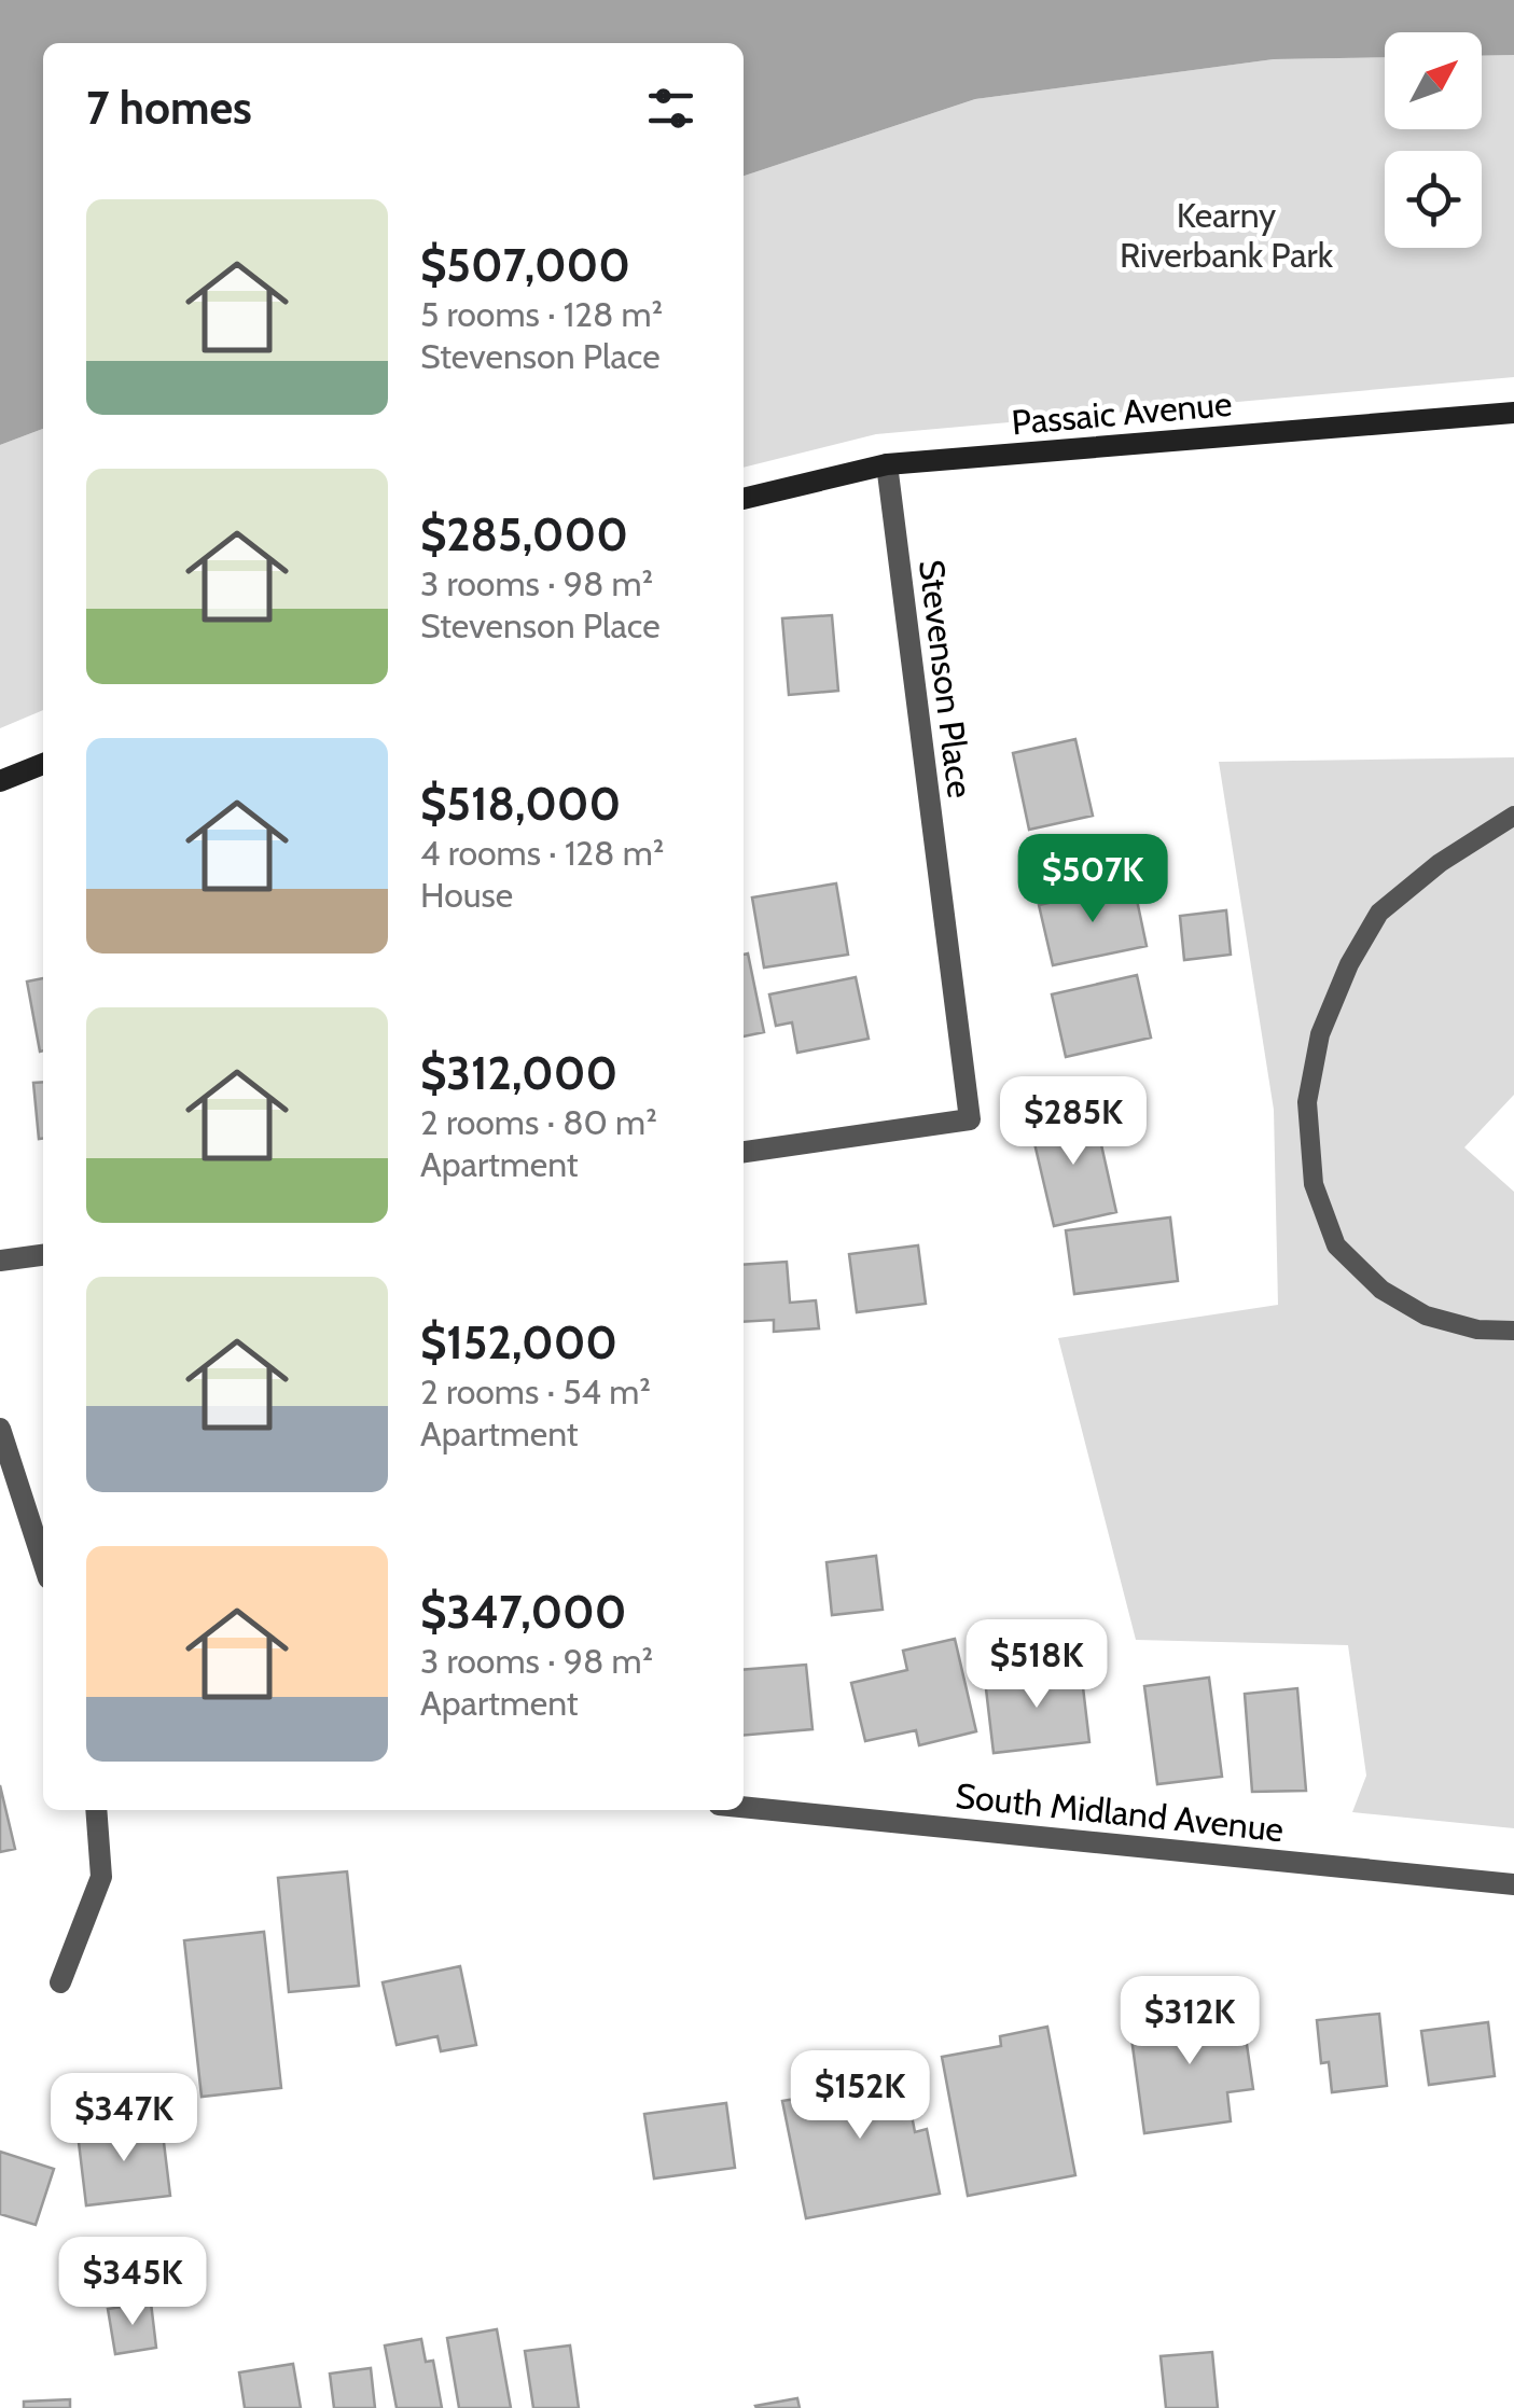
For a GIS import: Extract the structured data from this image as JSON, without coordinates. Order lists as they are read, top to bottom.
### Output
{
  "streets": {
    "main road": ["Passaic Avenue"],
    "street": ["Stevenson Place", "South Midland Avenue"]
  },
  "crossings": [
    ["Passaic Avenue", "Stevenson Place"]
  ],
  "parks": ["Kearny Riverbank Park"],
  "north": "top right",
  "page": {
    "heading": "7 homes",
    "list": [
      {
        "name": "$507,000",
        "note": "5 rooms · 128 m² · Stevenson Place"
      },
      {
        "name": "$285,000",
        "note": "3 rooms · 98 m² · Stevenson Place"
      },
      {
        "name": "$518,000",
        "note": "4 rooms · 128 m² · House"
      },
      {
        "name": "$312,000",
        "note": "2 rooms · 80 m² · Apartment"
      },
      {
        "name": "$152,000",
        "note": "2 rooms · 54 m² · Apartment"
      },
      {
        "name": "$347,000",
        "note": "3 rooms · 98 m² · Apartment"
      }
    ],
    "price": [
      "$507K",
      "$285K",
      "$518K",
      "$312K",
      "$152K",
      "$347K",
      "$345K"
    ]
  }
}
